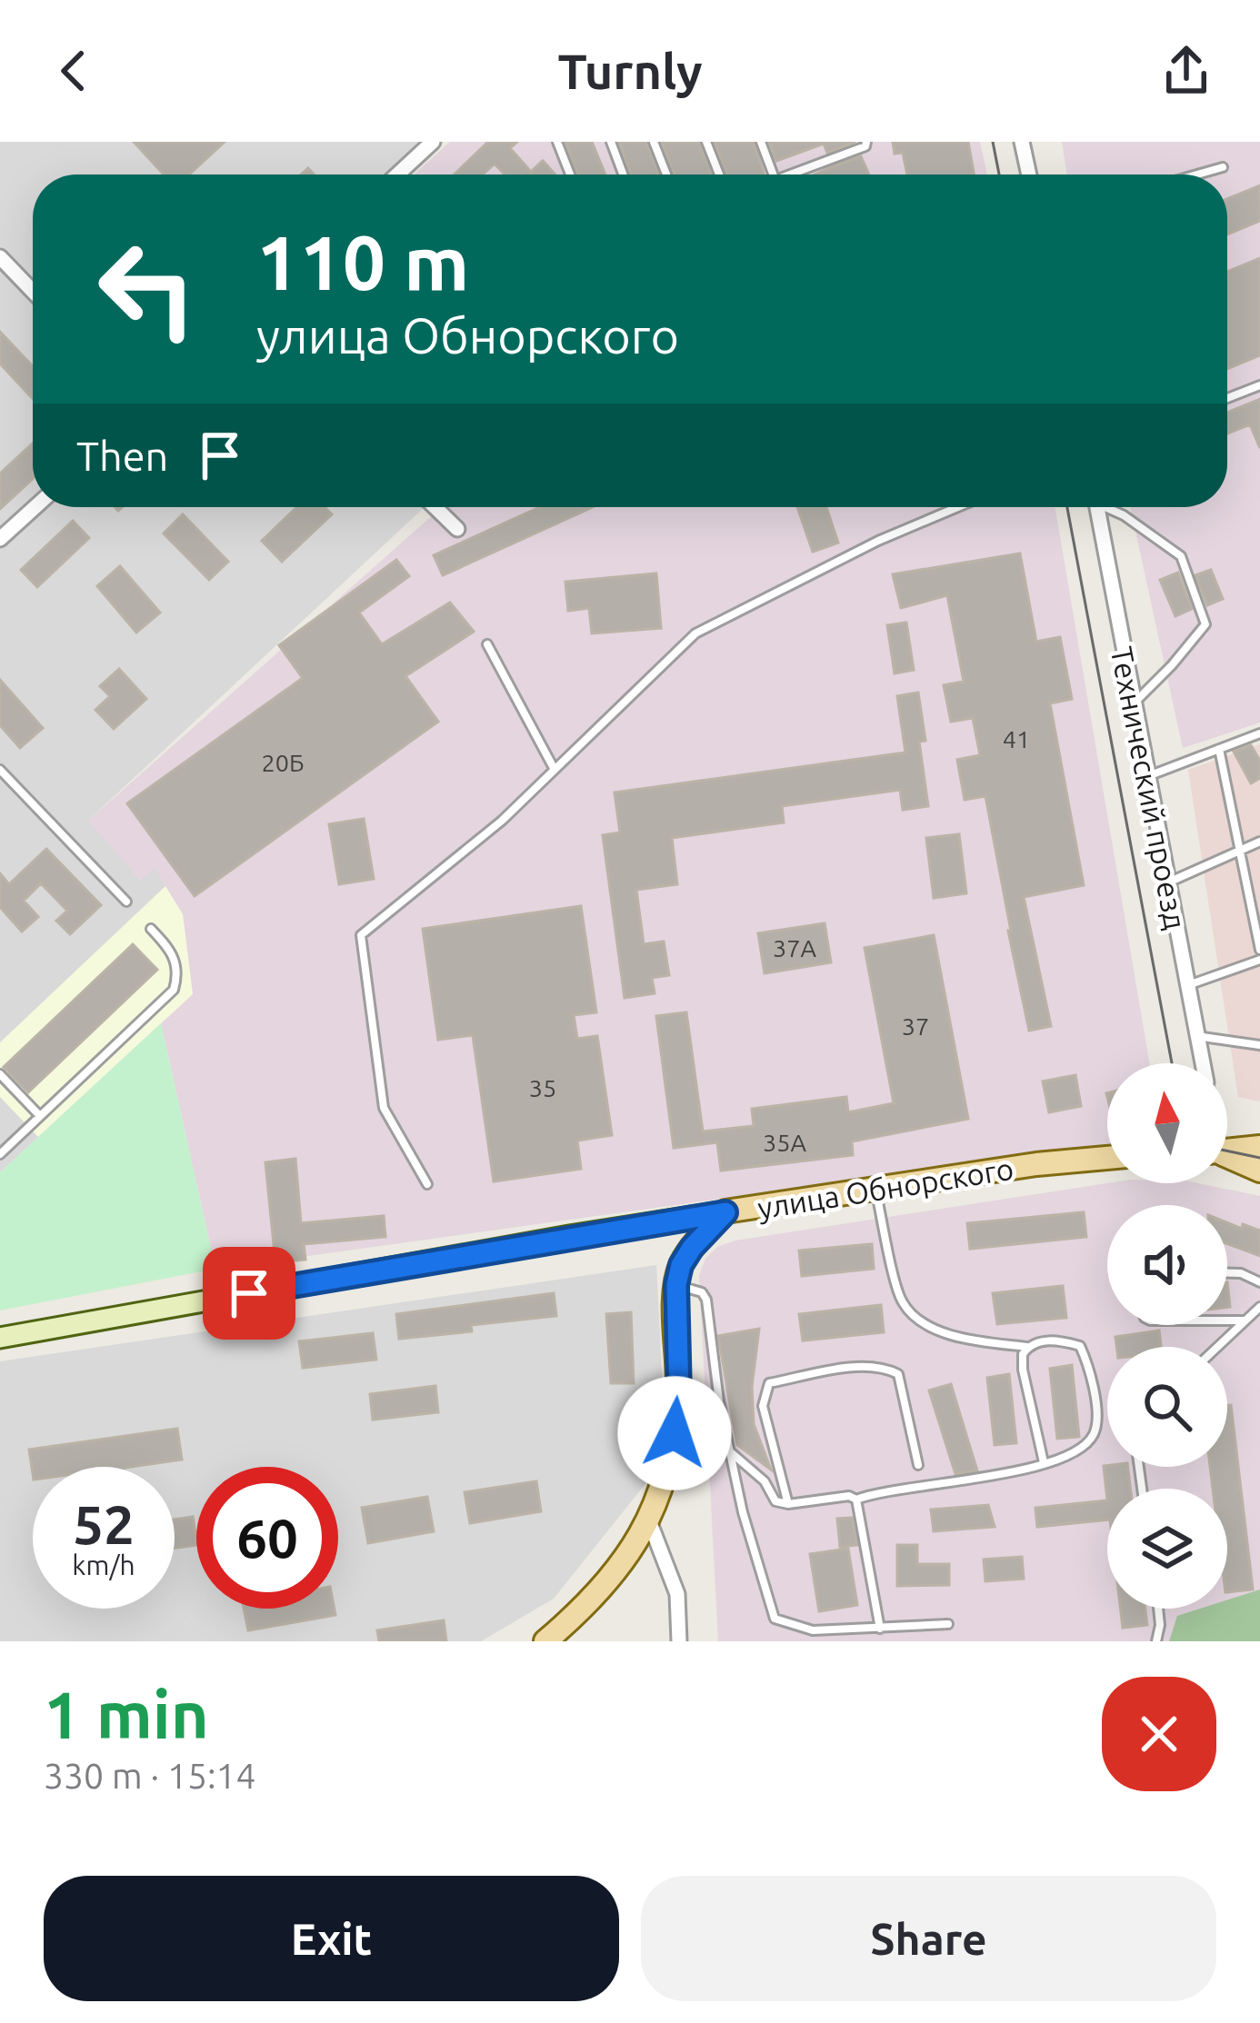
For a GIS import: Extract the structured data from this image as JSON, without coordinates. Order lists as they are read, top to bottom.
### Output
{
  "streets": {
    "main road": ["улица Обнорского"],
    "street": ["Технический проезд"]
  },
  "house_numbers": [
    "41",
    "20Б",
    "37А",
    "37",
    "35",
    "35А"
  ],
  "north": "top",
  "page": {
    "header": "Turnly",
    "turn": ["110 m", "улица Обнорского"],
    "then": "Then",
    "speed": "52 km/h",
    "limit": "60",
    "heading": ["1 min", "330 m · 15:14"],
    "buttons": ["Exit", "Share"]
  }
}
